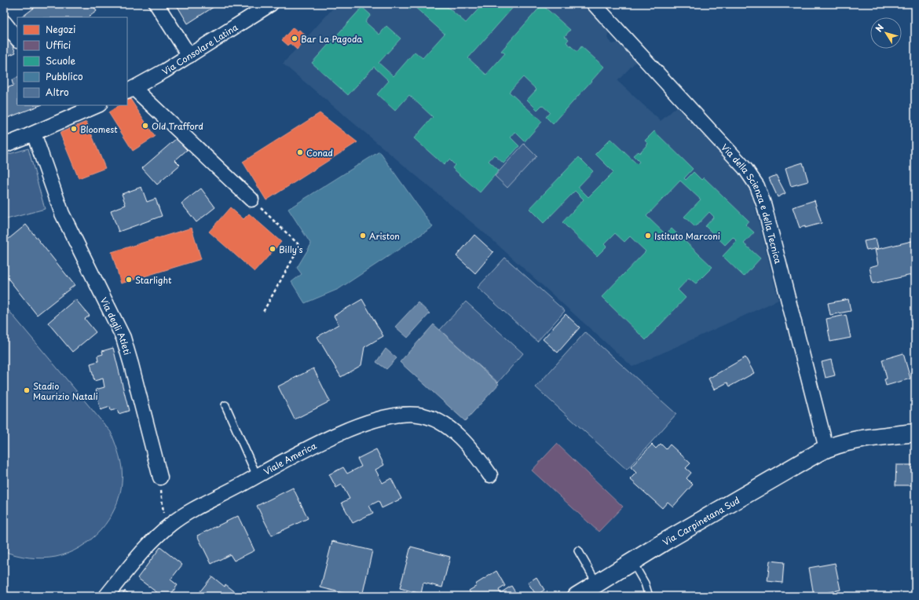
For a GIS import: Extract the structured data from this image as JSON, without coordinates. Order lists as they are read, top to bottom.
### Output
{
  "streets": {
    "main road": ["Via Carpinetana Sud"],
    "street": [
      "Via Consolare Latina",
      "Via della Scienza e della Tecnica",
      "Via degli Atleti",
      "Viale America"
    ]
  },
  "crossings": [
    ["Via della Scienza e della Tecnica", "Via Carpinetana Sud"]
  ],
  "places": [
    "Bar La Pagoda",
    "Old Trafford",
    "Bloomest",
    "Conad",
    "Ariston",
    "Istituto Marconi",
    "Billy's",
    "Starlight",
    "Stadio Maurizio Natali"
  ],
  "legend": [
    "Negozi",
    "Uffici",
    "Scuole",
    "Pubblico",
    "Altro"
  ],
  "north": "top left"
}
